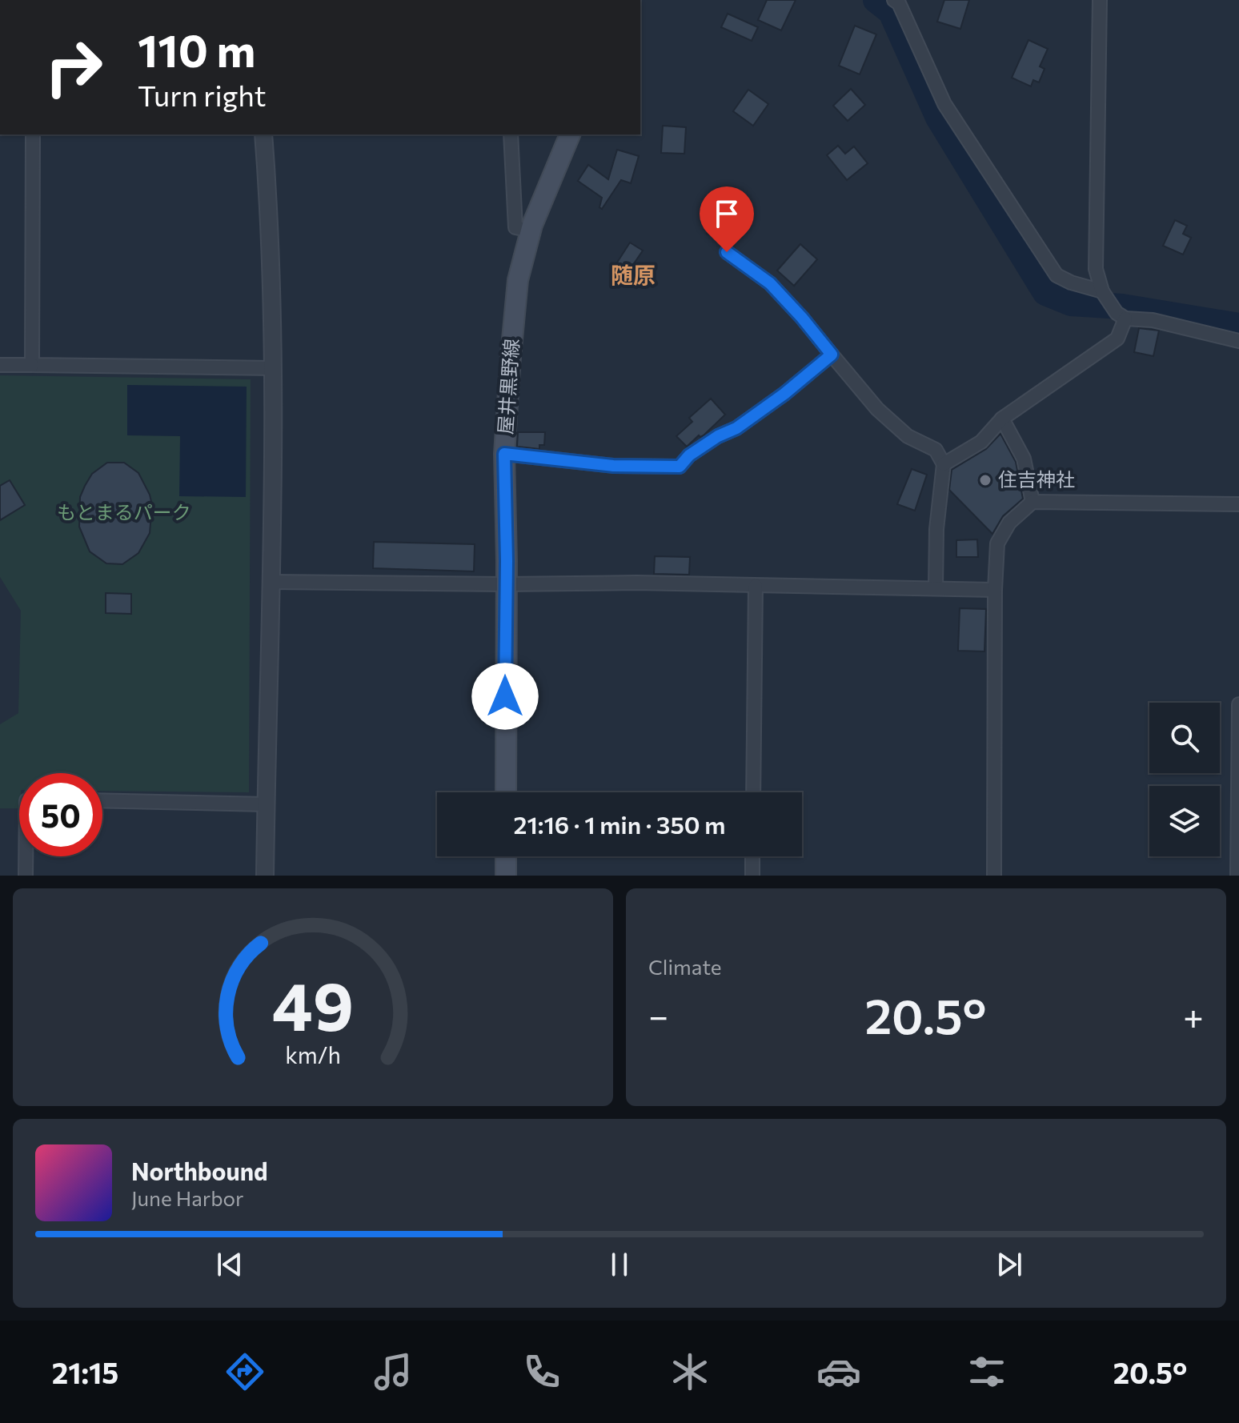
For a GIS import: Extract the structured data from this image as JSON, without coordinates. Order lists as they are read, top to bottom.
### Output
{
  "streets": {
    "main road": ["屋井黒野線"]
  },
  "districts": ["随原"],
  "parks": ["もとまるパーク"],
  "places": ["住吉神社"],
  "page": {
    "turn": ["110 m", "Turn right"],
    "limit": "50",
    "trip": "21:16 · 1 min · 350 m",
    "tile": "Climate",
    "heat": ["−", "20.5°", "+"],
    "song": ["Northbound", "June Harbor"],
    "tabs": ["21:15", "20.5°"],
    "gauge": ["49", "km/h"]
  }
}
